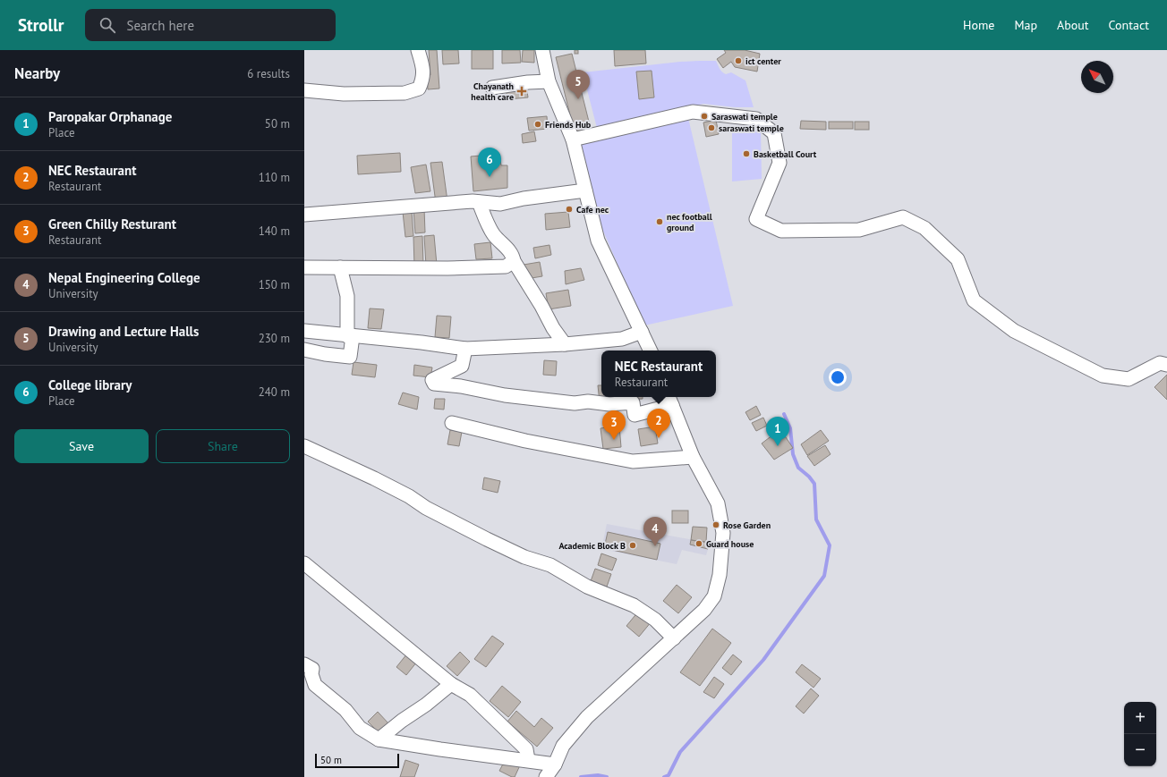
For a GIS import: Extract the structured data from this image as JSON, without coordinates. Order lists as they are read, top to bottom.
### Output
{
  "places": {
    "other": [
      "ict center",
      "Saraswati temple",
      "Friends Hub",
      "saraswati temple",
      "Basketball Court",
      "Cafe nec",
      "nec football ground",
      "Rose Garden",
      "Guard house",
      "Academic Block B"
    ],
    "health": ["Chayanath health care"]
  },
  "scale_bar": "50 m",
  "north": "top left",
  "page": {
    "header": "Strollr",
    "search": "Search here",
    "nav": [
      "Home",
      "Map",
      "About",
      "Contact"
    ],
    "heading": ["Nearby", "6 results"],
    "pins": [
      "5",
      "6",
      "2",
      "3",
      "1",
      "4"
    ],
    "list": [
      {
        "mark": "1",
        "name": "Paropakar Orphanage",
        "note": "Place",
        "value": "50 m"
      },
      {
        "mark": "2",
        "name": "NEC Restaurant",
        "note": "Restaurant",
        "value": "110 m"
      },
      {
        "mark": "3",
        "name": "Green Chilly Resturant",
        "note": "Restaurant",
        "value": "140 m"
      },
      {
        "mark": "4",
        "name": "Nepal Engineering College",
        "note": "University",
        "value": "150 m"
      },
      {
        "mark": "5",
        "name": "Drawing and Lecture Halls",
        "note": "University",
        "value": "230 m"
      },
      {
        "mark": "6",
        "name": "College library",
        "note": "Place",
        "value": "240 m"
      }
    ],
    "popup": ["NEC Restaurant", "Restaurant"],
    "buttons": ["Save", "Share"],
    "map_buttons": ["+", "−"],
    "scale": "50 m"
  }
}
